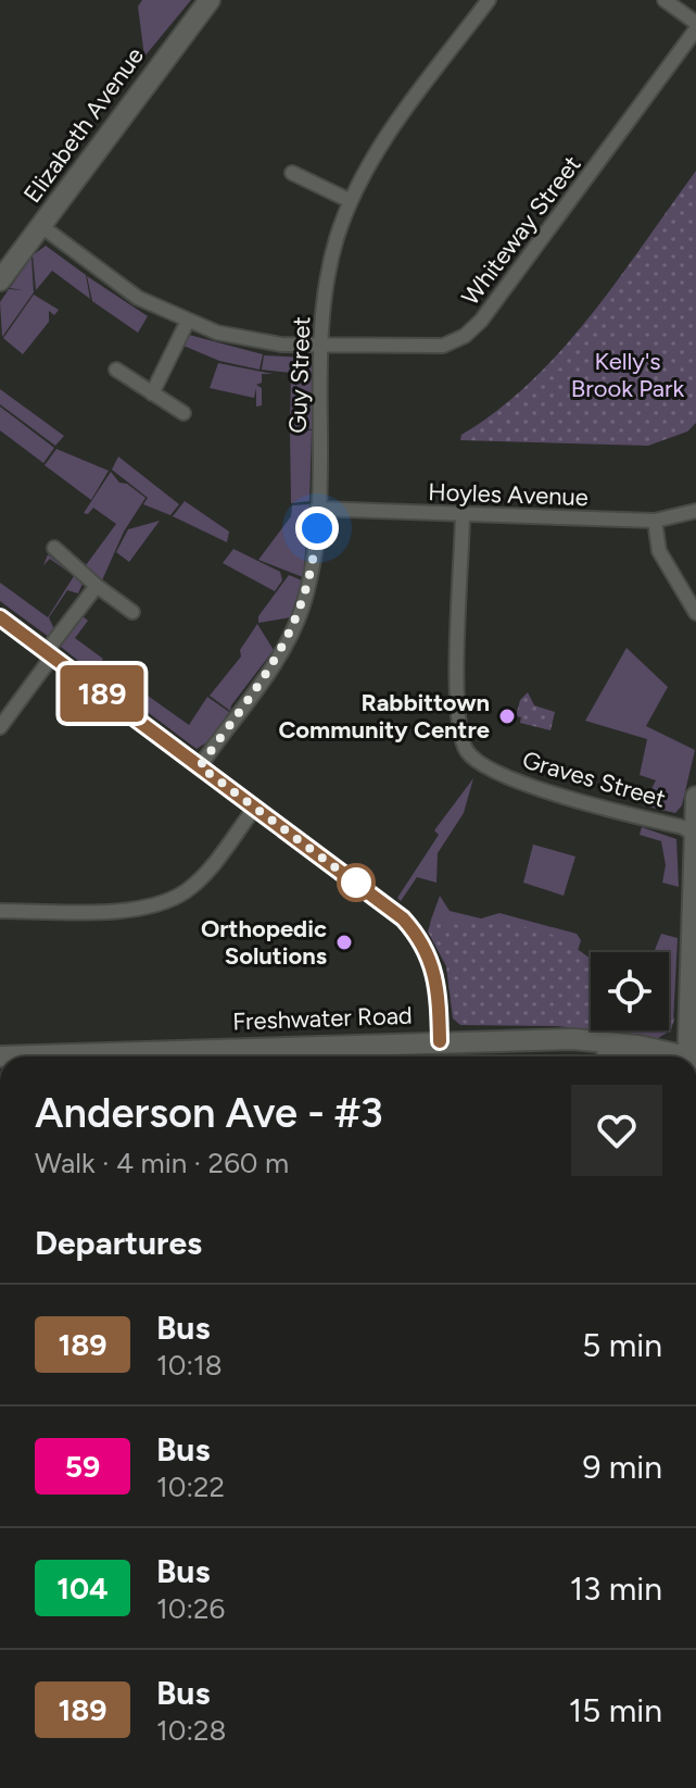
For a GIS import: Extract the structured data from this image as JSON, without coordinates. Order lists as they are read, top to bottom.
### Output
{
  "streets": {
    "main road": ["Elizabeth Avenue", "Freshwater Road"],
    "street": [
      "Whiteway Street",
      "Guy Street",
      "Hoyles Avenue",
      "Graves Street"
    ]
  },
  "crossings": [
    ["Elizabeth Avenue", "Whiteway Street"],
    ["Whiteway Street", "Guy Street"],
    ["Guy Street", "Hoyles Avenue"],
    ["Hoyles Avenue", "Graves Street"]
  ],
  "parks": ["Kelly's Brook Park"],
  "places": ["Rabbittown Community Centre", "Orthopedic Solutions"],
  "lines": ["bus line 189"],
  "page": {
    "on_map": "189",
    "heading": [
      ["Anderson Ave - #3", "Walk · 4 min · 260 m"],
      "Departures"
    ],
    "list": [
      {
        "mark": "189",
        "name": "Bus",
        "note": "10:18",
        "value": "5 min"
      },
      {
        "mark": "59",
        "name": "Bus",
        "note": "10:22",
        "value": "9 min"
      },
      {
        "mark": "104",
        "name": "Bus",
        "note": "10:26",
        "value": "13 min"
      },
      {
        "mark": "189",
        "name": "Bus",
        "note": "10:28",
        "value": "15 min"
      }
    ]
  }
}
